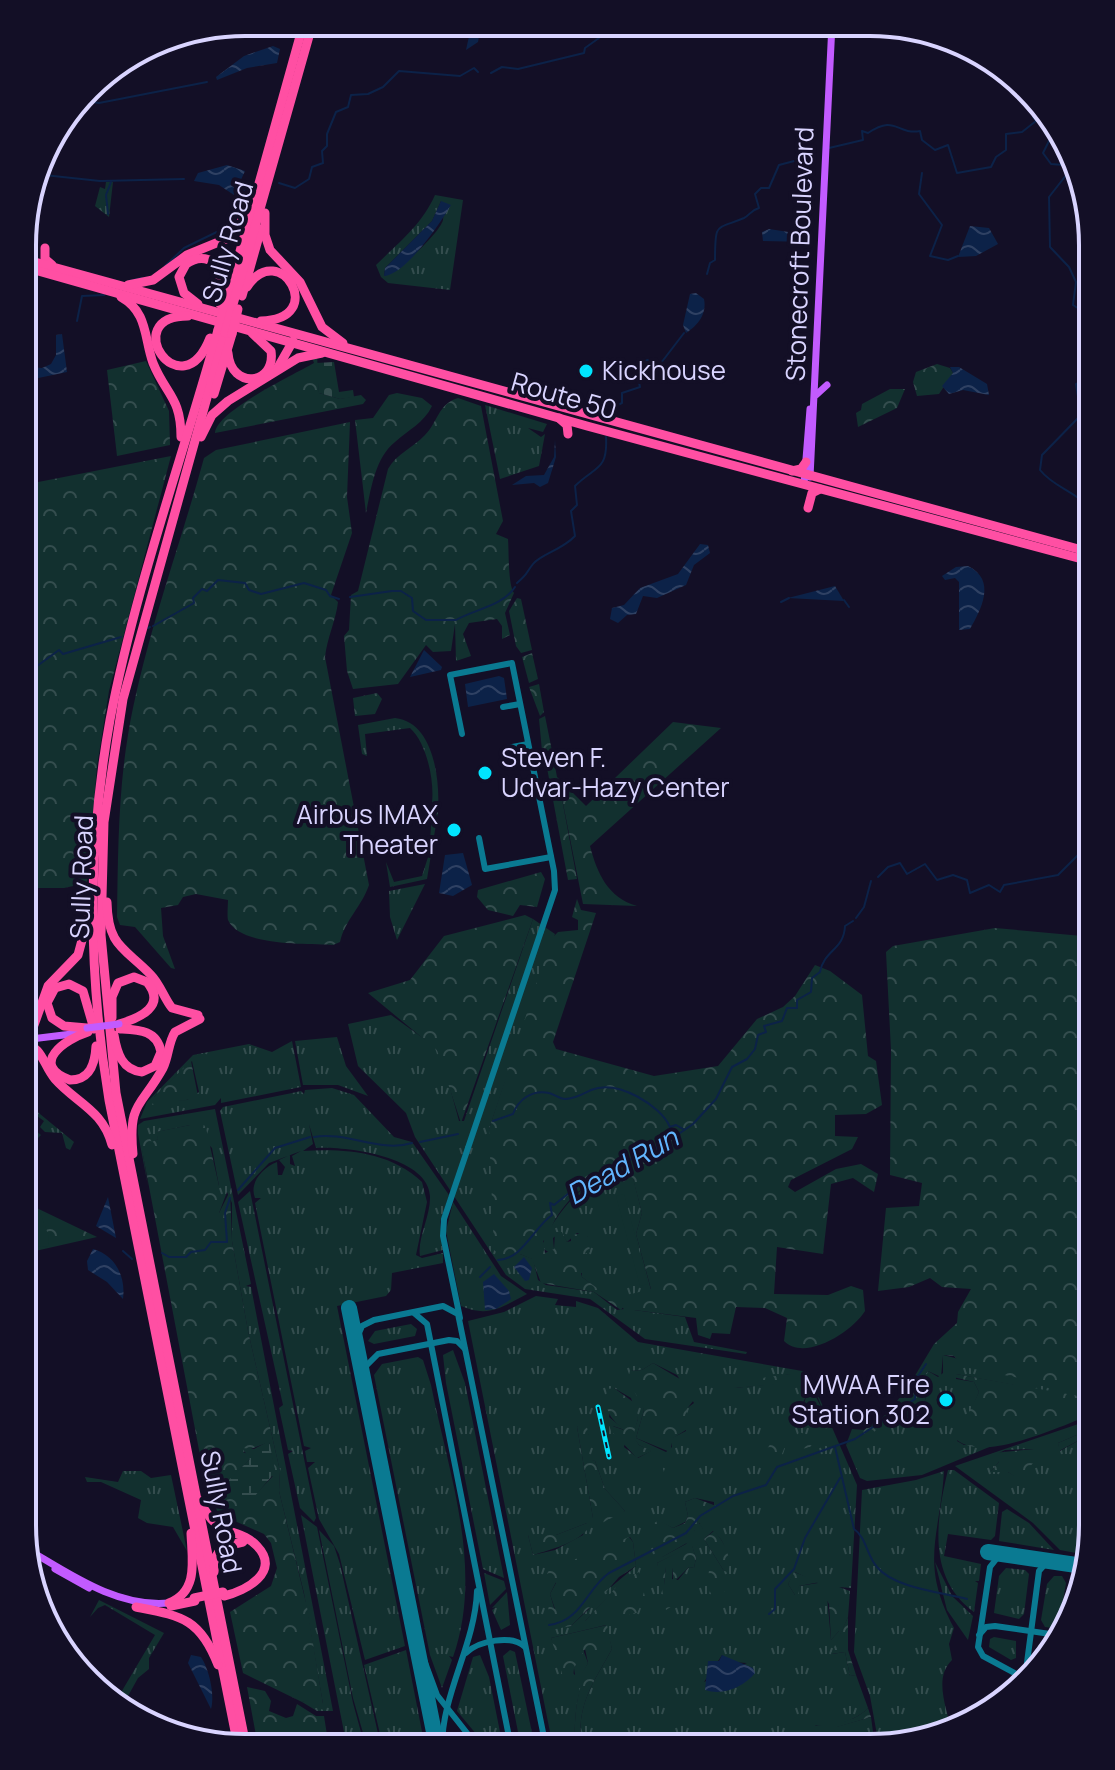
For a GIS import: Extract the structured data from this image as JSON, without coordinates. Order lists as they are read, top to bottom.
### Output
{
  "streets": {
    "highway": ["Sully Road", "Route 50"],
    "main road": ["Stonecroft Boulevard"]
  },
  "crossings": [
    ["Sully Road", "Route 50"],
    ["Stonecroft Boulevard", "Route 50"]
  ],
  "water": ["Dead Run"],
  "places": [
    "Kickhouse",
    "Steven F. Udvar-Hazy Center",
    "Airbus IMAX Theater",
    "MWAA Fire Station 302"
  ]
}
